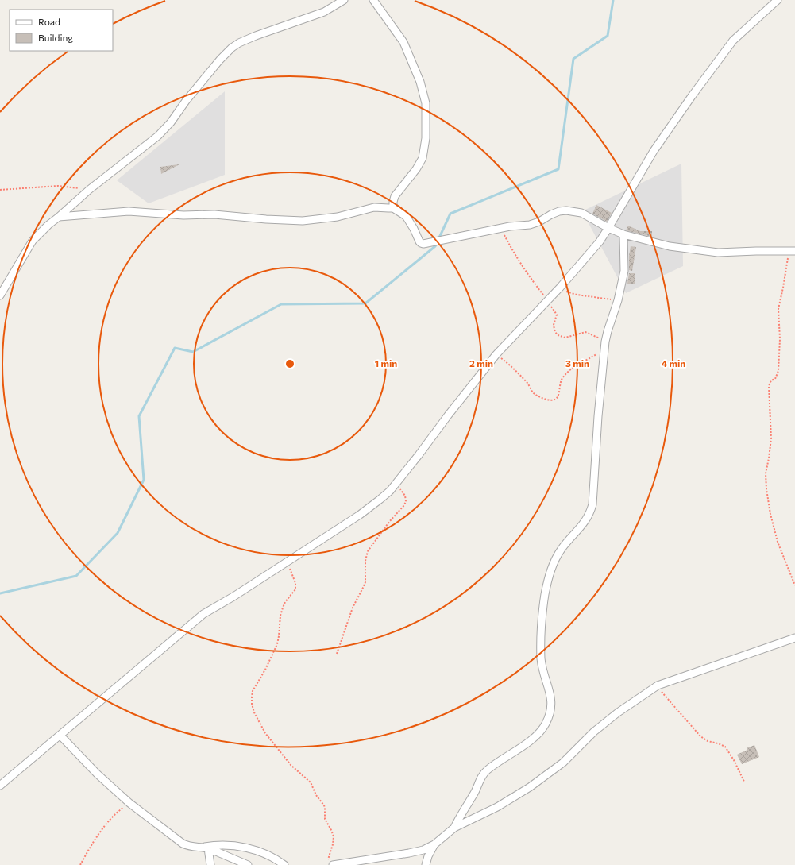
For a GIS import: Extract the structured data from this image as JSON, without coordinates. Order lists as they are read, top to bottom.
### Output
{
  "legend": ["Road", "Building"],
  "rings": [
    "1 min",
    "2 min",
    "3 min",
    "4 min"
  ]
}
